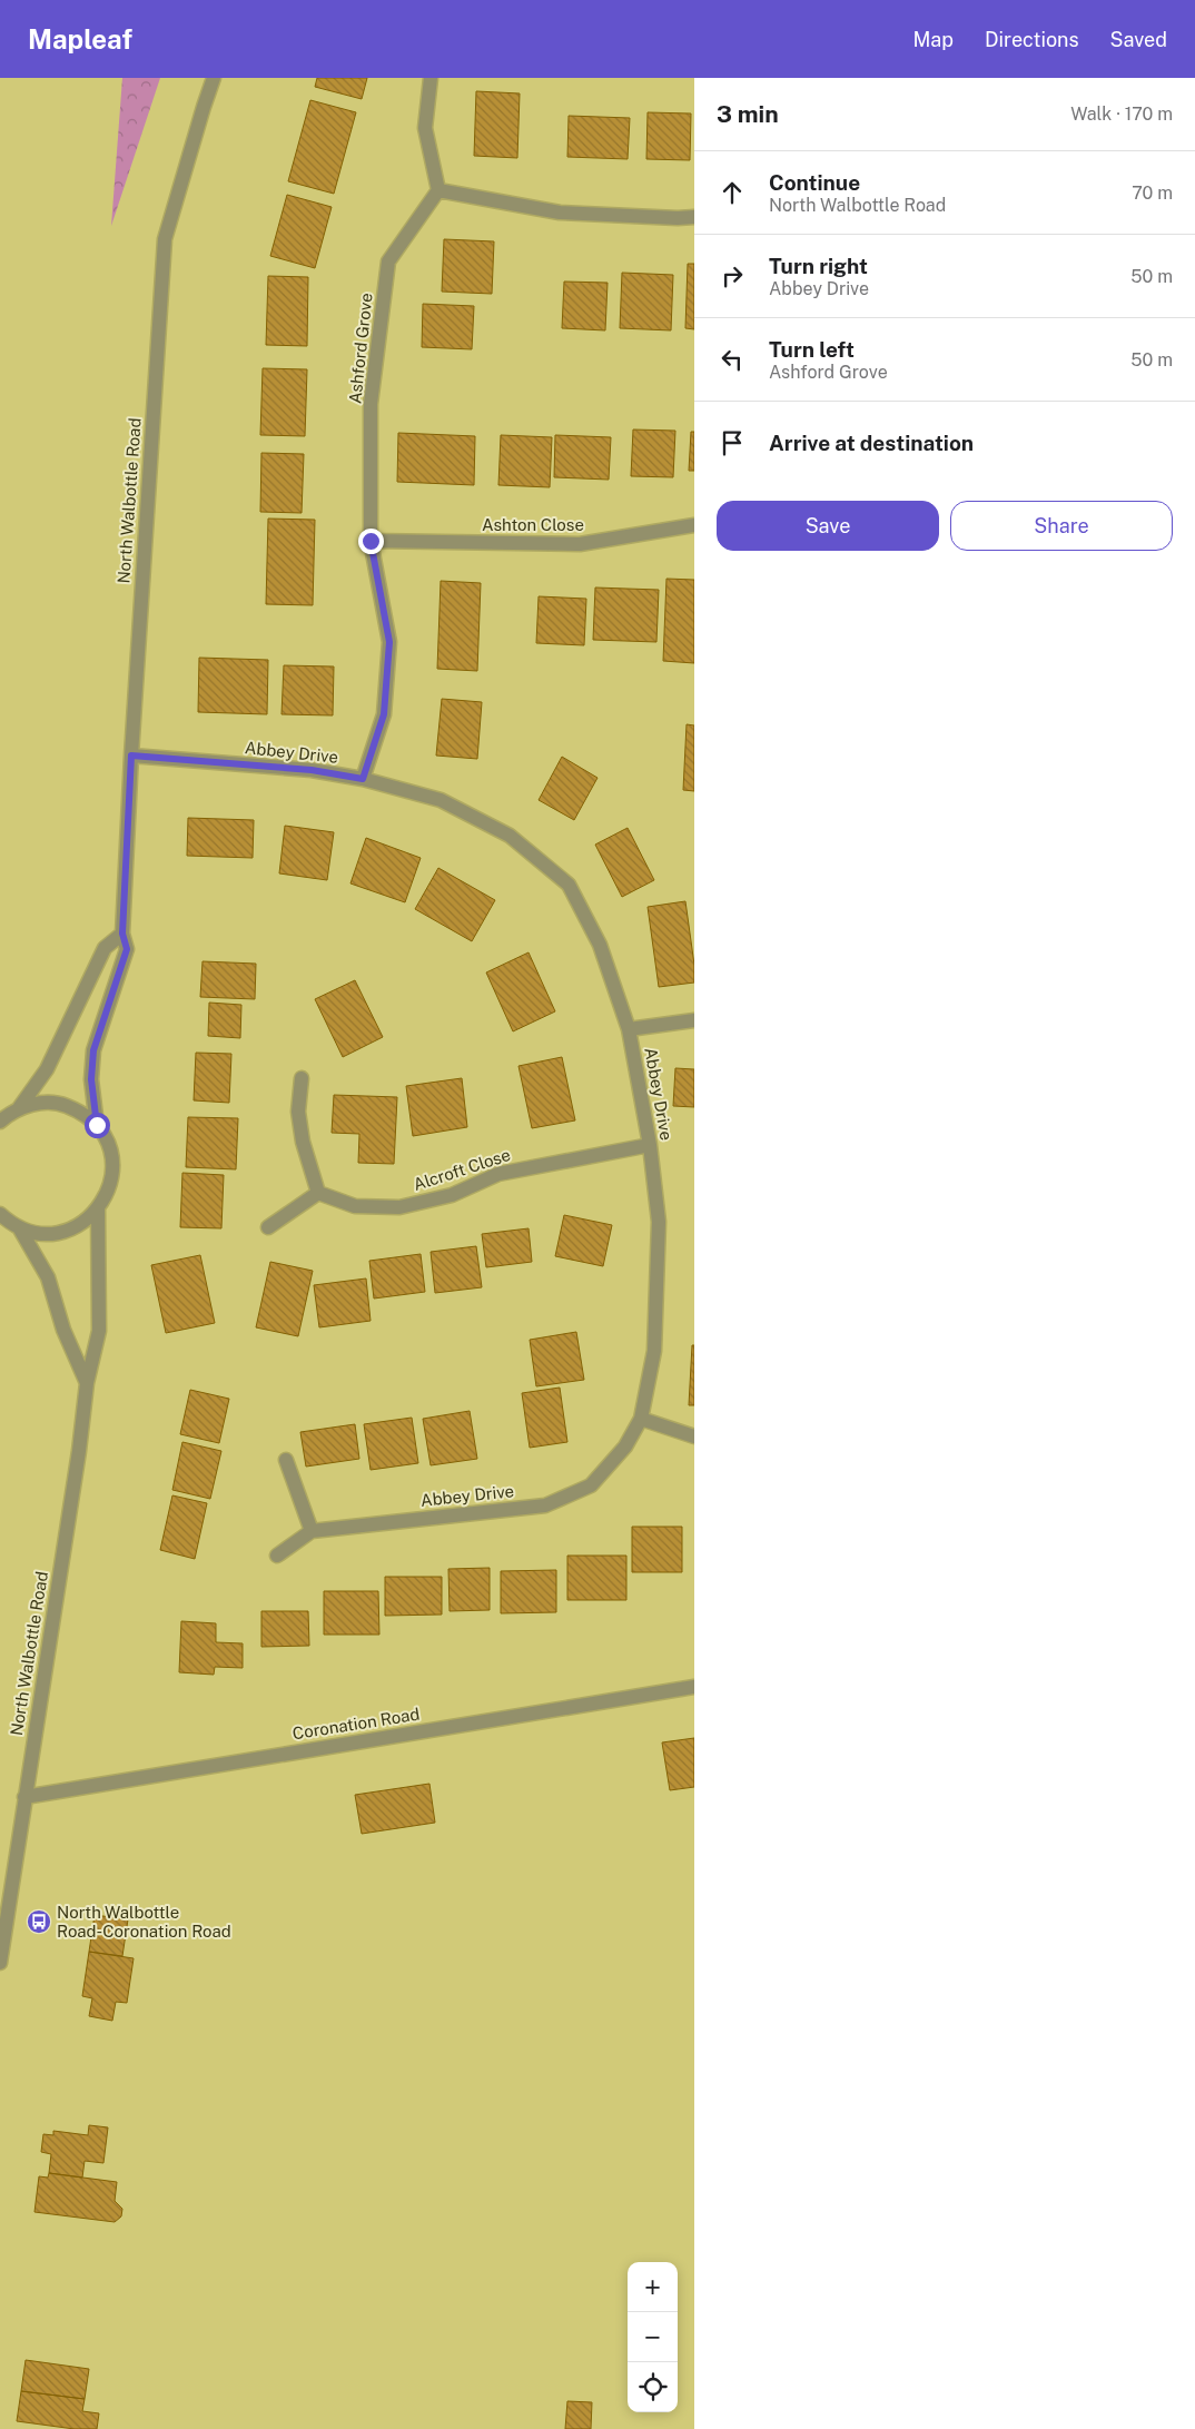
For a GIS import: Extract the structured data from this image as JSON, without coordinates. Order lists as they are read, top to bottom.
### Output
{
  "streets": {
    "street": [
      "Ashford Grove",
      "North Walbottle Road",
      "Ashton Close",
      "Abbey Drive",
      "Alcroft Close",
      "Coronation Road"
    ]
  },
  "crossings": [
    ["Ashford Grove", "Ashton Close"],
    ["Ashford Grove", "Abbey Drive"],
    ["North Walbottle Road", "Abbey Drive"],
    ["North Walbottle Road", "Coronation Road"],
    ["Abbey Drive", "Alcroft Close"]
  ],
  "places": {
    "bus stop": ["North Walbottle Road-Coronation Road"]
  },
  "page": {
    "header": "Mapleaf",
    "nav": ["Map", "Directions", "Saved"],
    "heading": ["3 min", "Walk · 170 m"],
    "list": [
      ["Continue", "North Walbottle Road", "70 m"],
      ["Turn right", "Abbey Drive", "50 m"],
      ["Turn left", "Ashford Grove", "50 m"],
      "Arrive at destination"
    ],
    "buttons": ["Save", "Share"],
    "map_buttons": ["+", "−"]
  }
}
